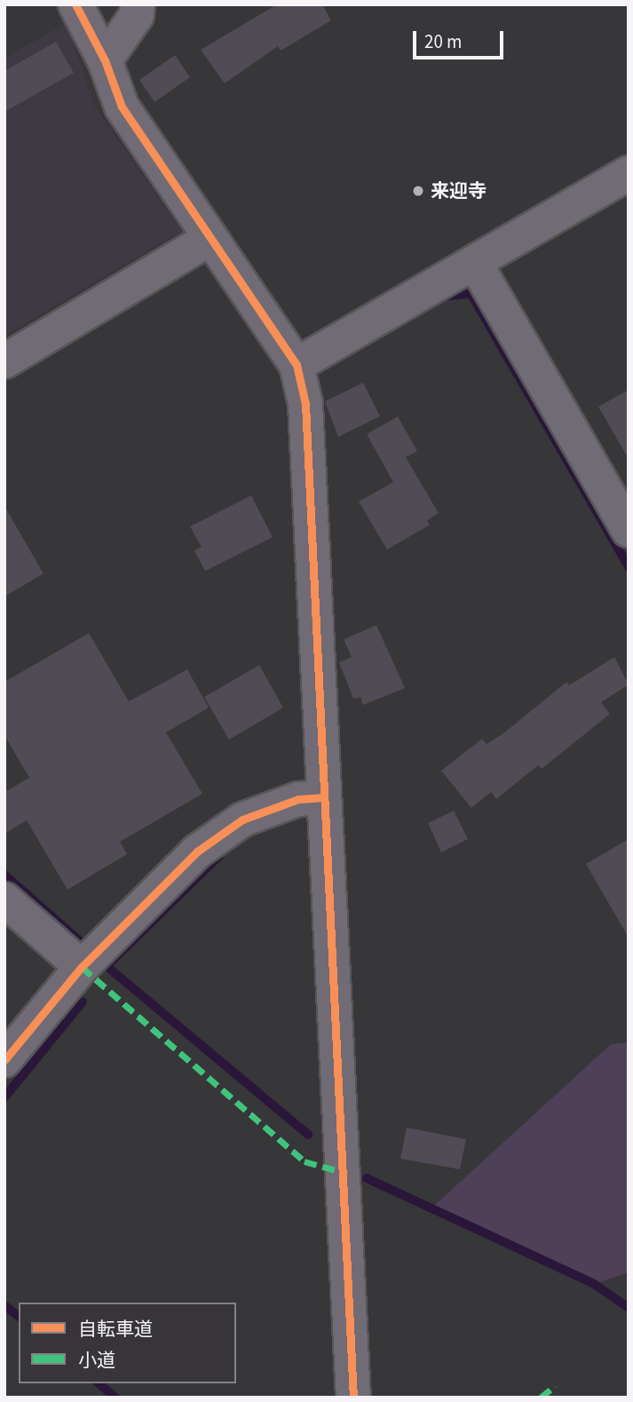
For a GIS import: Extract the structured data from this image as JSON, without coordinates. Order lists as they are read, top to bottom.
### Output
{
  "places": ["来迎寺"],
  "legend": ["自転車道", "小道"],
  "scale_bar": "20 m"
}
